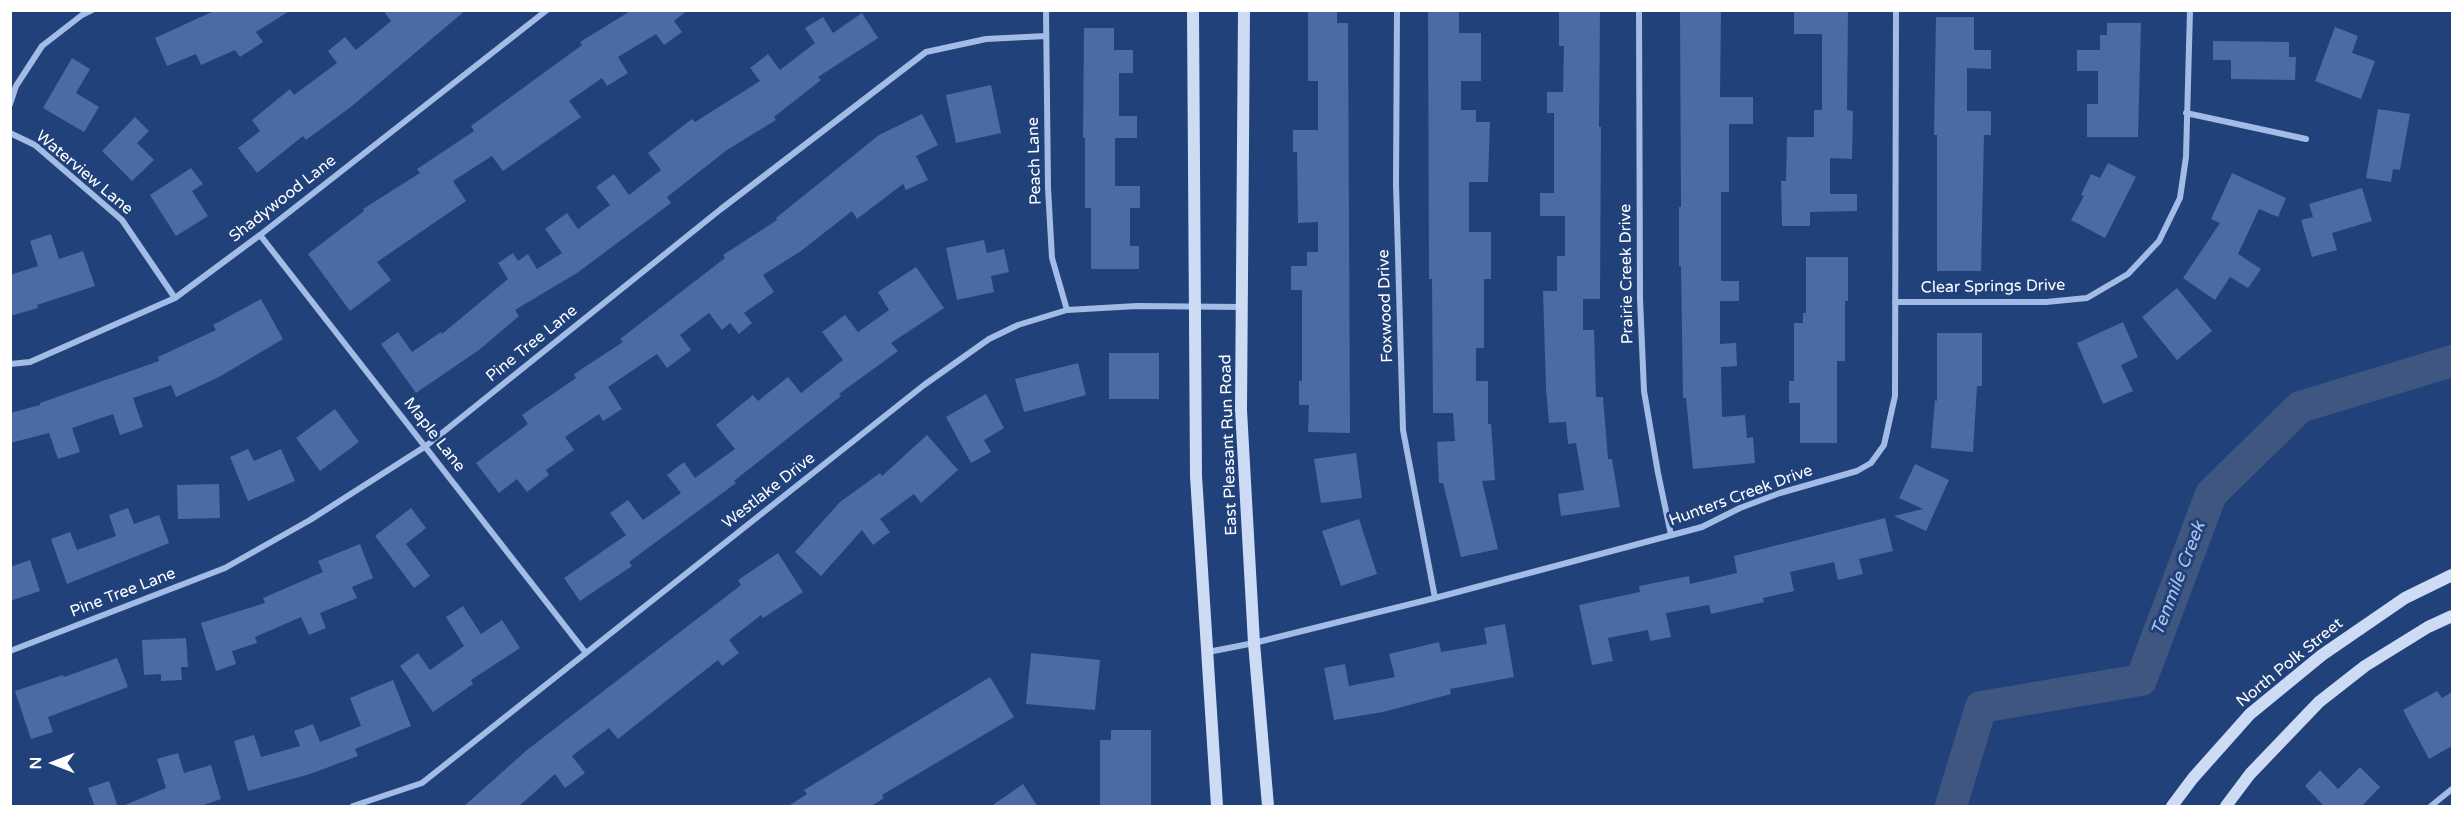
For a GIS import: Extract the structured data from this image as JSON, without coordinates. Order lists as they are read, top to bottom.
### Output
{
  "streets": {
    "main road": ["East Pleasant Run Road", "North Polk Street"],
    "street": [
      "Peach Lane",
      "Waterview Lane",
      "Shadywood Lane",
      "Prairie Creek Drive",
      "Clear Springs Drive",
      "Foxwood Drive",
      "Pine Tree Lane",
      "Maple Lane",
      "Westlake Drive",
      "Hunters Creek Drive"
    ]
  },
  "crossings": [
    ["Peach Lane", "Pine Tree Lane"],
    ["Peach Lane", "Westlake Drive"],
    ["Waterview Lane", "Shadywood Lane"],
    ["Shadywood Lane", "Maple Lane"],
    ["Prairie Creek Drive", "Hunters Creek Drive"],
    ["Clear Springs Drive", "Hunters Creek Drive"],
    ["Foxwood Drive", "Hunters Creek Drive"],
    ["Pine Tree Lane", "Maple Lane"],
    ["Maple Lane", "Westlake Drive"],
    ["East Pleasant Run Road", "Westlake Drive"],
    ["East Pleasant Run Road", "Hunters Creek Drive"]
  ],
  "water": ["Tenmile Creek"],
  "north": "left"
}
